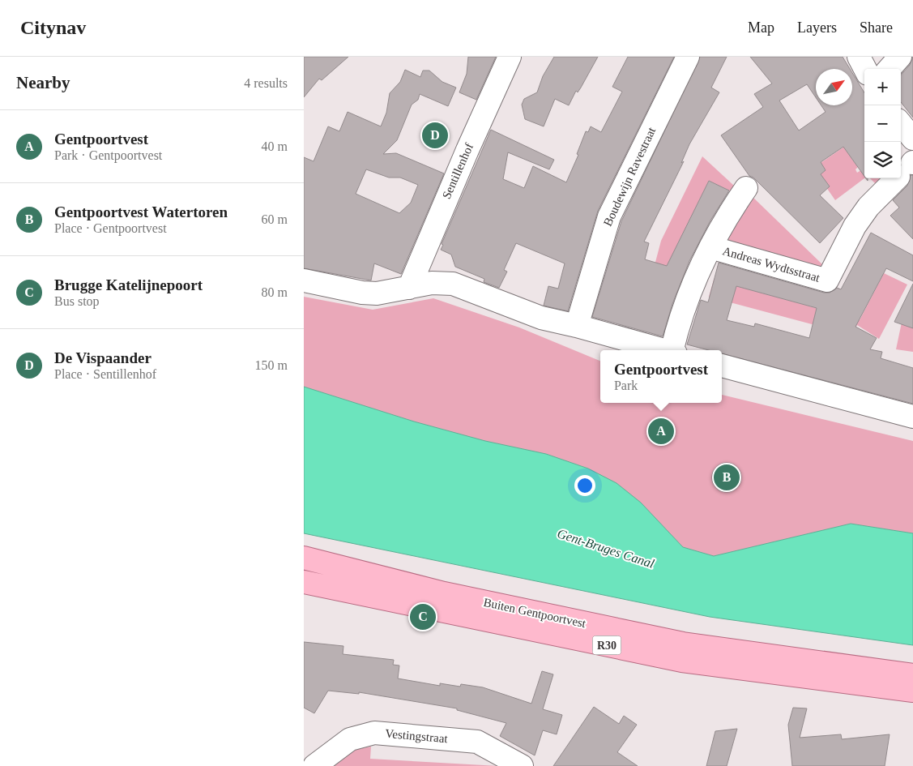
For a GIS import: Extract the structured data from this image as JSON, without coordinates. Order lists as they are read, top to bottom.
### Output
{
  "streets": {
    "main road": ["Buiten Gentpoortvest", "R30"],
    "street": [
      "Sentillenhof",
      "Boudewijn Ravestraat",
      "Andreas Wydtsstraat",
      "Vestingstraat"
    ]
  },
  "water": ["Gent-Bruges Canal"],
  "north": "top right",
  "page": {
    "header": "Citynav",
    "nav": ["Map", "Layers", "Share"],
    "heading": ["Nearby", "4 results"],
    "map_buttons": ["+", "−"],
    "list": [
      {
        "mark": "A",
        "name": "Gentpoortvest",
        "note": "Park · Gentpoortvest",
        "value": "40 m"
      },
      {
        "mark": "B",
        "name": "Gentpoortvest Watertoren",
        "note": "Place · Gentpoortvest",
        "value": "60 m"
      },
      {
        "mark": "C",
        "name": "Brugge Katelijnepoort",
        "note": "Bus stop",
        "value": "80 m"
      },
      {
        "mark": "D",
        "name": "De Vispaander",
        "note": "Place · Sentillenhof",
        "value": "150 m"
      }
    ],
    "pins": [
      "D",
      "A",
      "B",
      "C"
    ],
    "popup": ["Gentpoortvest", "Park"]
  }
}
